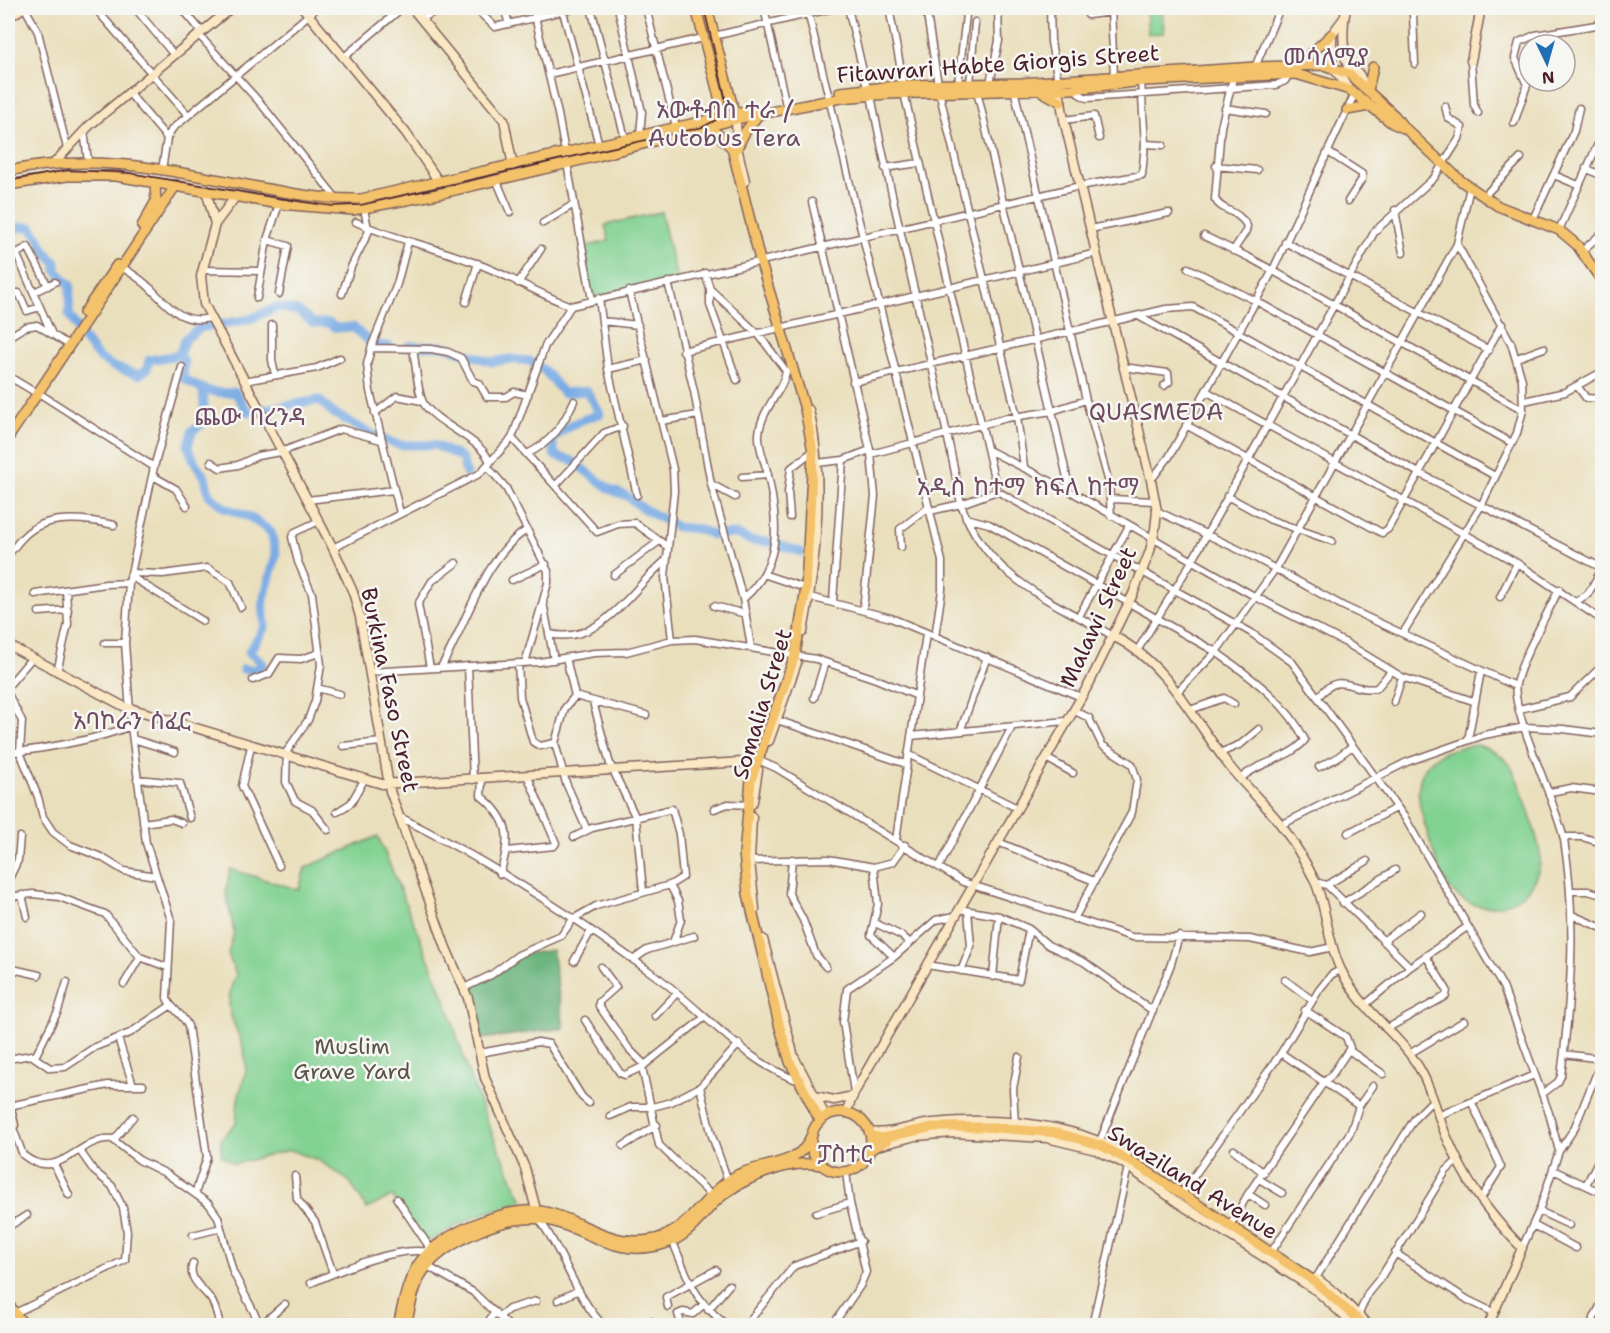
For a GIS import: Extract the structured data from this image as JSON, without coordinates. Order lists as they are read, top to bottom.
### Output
{
  "streets": {
    "main road": [
      "Fitawrari Habte Giorgis Street",
      "Malawi Street",
      "Burkina Faso Street",
      "Somalia Street",
      "Swaziland Avenue"
    ]
  },
  "crossings": [
    ["Fitawrari Habte Giorgis Street", "Malawi Street"],
    ["Malawi Street", "Somalia Street"],
    ["Malawi Street", "Swaziland Avenue"],
    ["Somalia Street", "Swaziland Avenue"]
  ],
  "districts": [
    "መሳለሚያ",
    "አውቶብስ ተራ / Autobus Tera",
    "QUASMEDA",
    "ጨው በረንዳ",
    "አዲስ ከተማ ክፍለ ከተማ",
    "አባኮራን ሰፈር",
    "ፓስተር"
  ],
  "parks": ["Muslim Grave Yard"],
  "north": "bottom"
}
